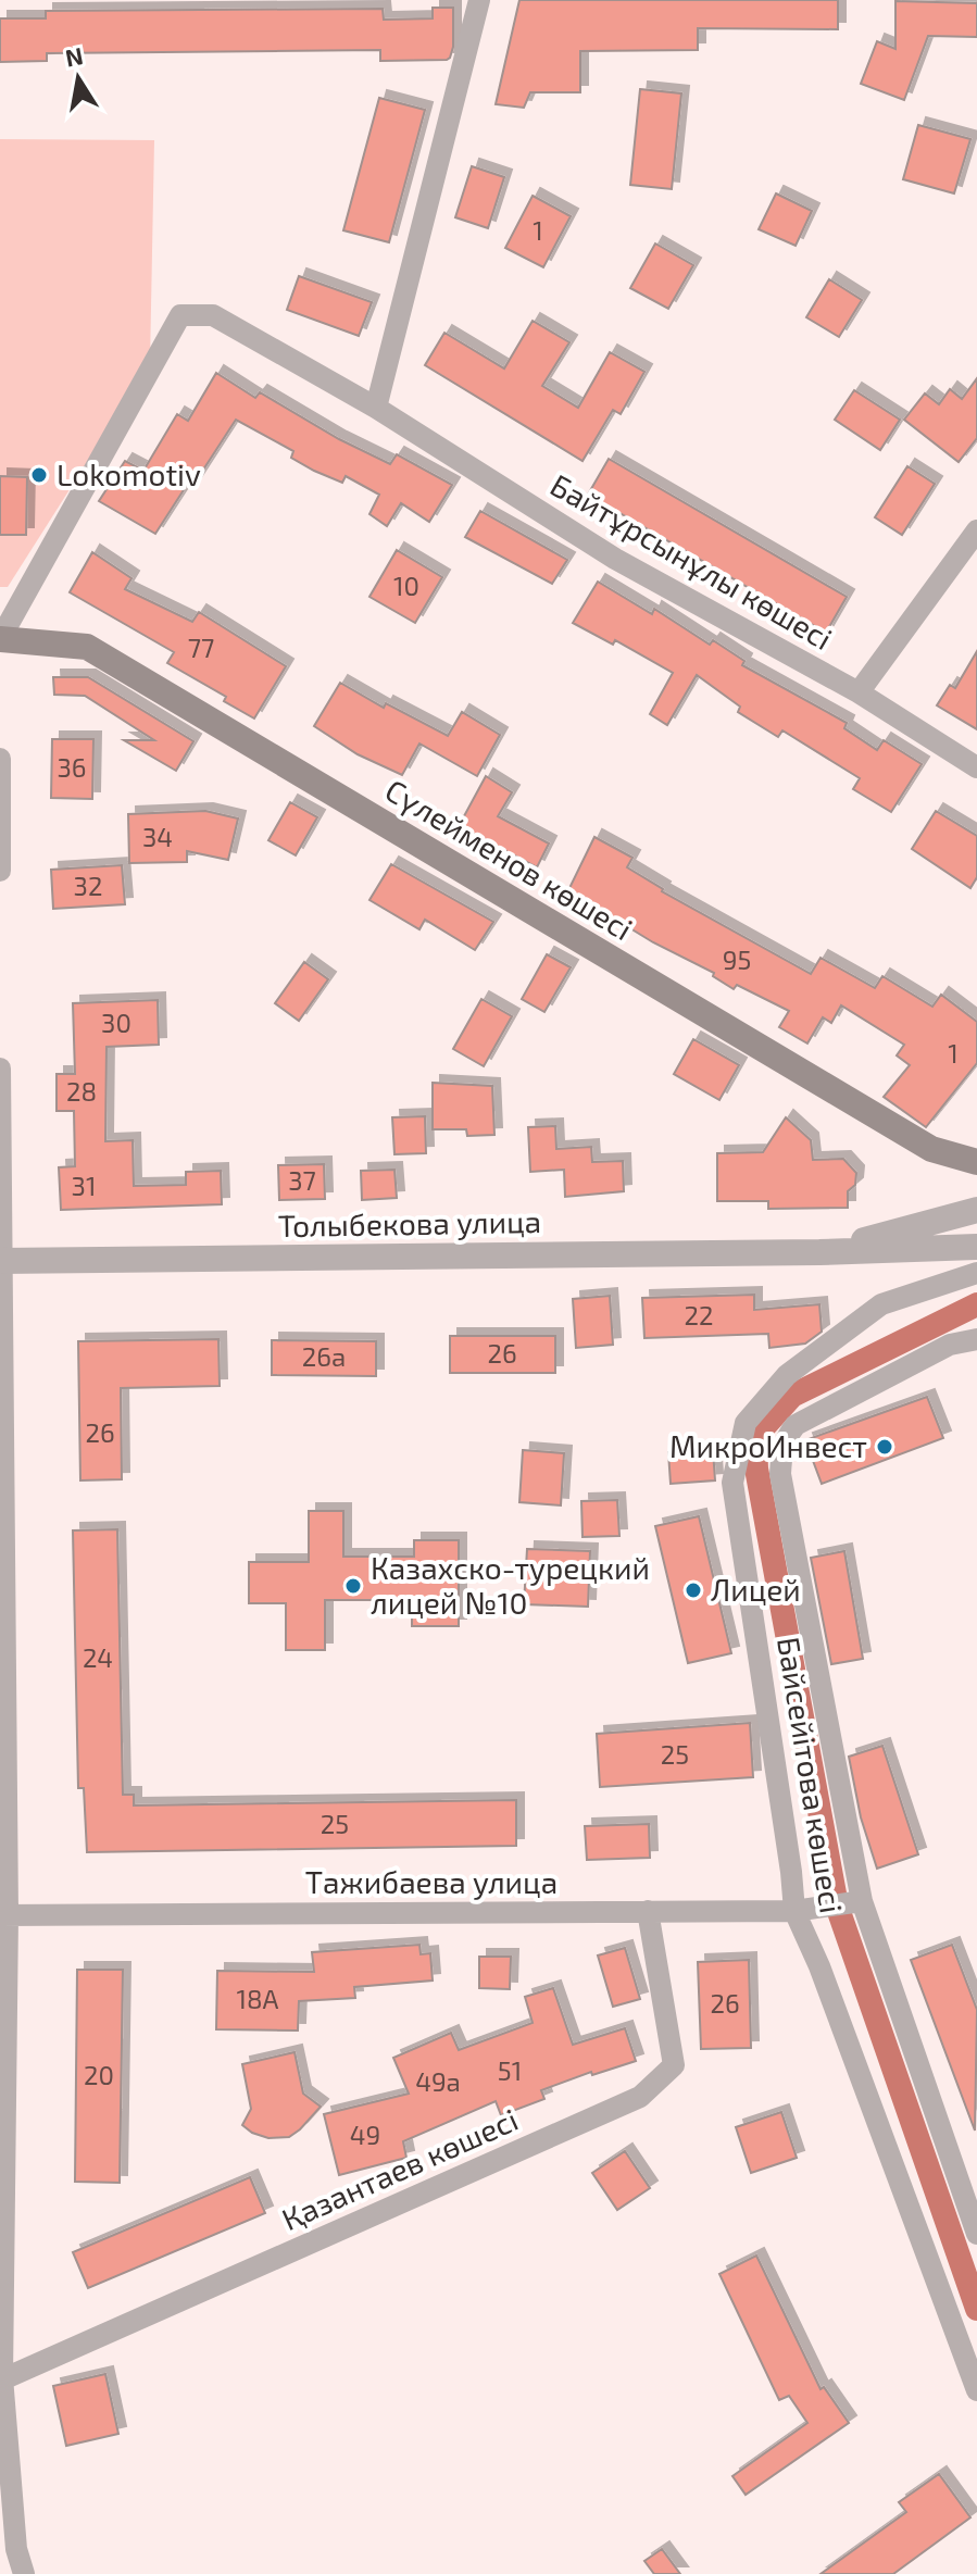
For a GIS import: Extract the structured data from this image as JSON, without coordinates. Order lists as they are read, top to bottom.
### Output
{
  "streets": {
    "main road": ["Сүлейменов көшесі"],
    "street": [
      "Байтұрсынұлы көшесі",
      "Толыбекова улица",
      "Байсейітова көшесі",
      "Тажибаева улица",
      "Қазантаев көшесі"
    ]
  },
  "crossings": [
    ["Байтұрсынұлы көшесі", "Сүлейменов көшесі"],
    ["Байсейітова көшесі", "Тажибаева улица"],
    ["Тажибаева улица", "Қазантаев көшесі"]
  ],
  "places": [
    "Lokomotiv",
    "МикроИнвест",
    "Казахско-турецкий лицей №10",
    "Лицей"
  ],
  "house_numbers": [
    "1",
    "10",
    "77",
    "36",
    "34",
    "32",
    "95",
    "30",
    "1",
    "28",
    "37",
    "31",
    "22",
    "26",
    "26а",
    "26",
    "24",
    "25",
    "25",
    "18А",
    "26",
    "51",
    "20",
    "49а",
    "49"
  ],
  "north": "top"
}
